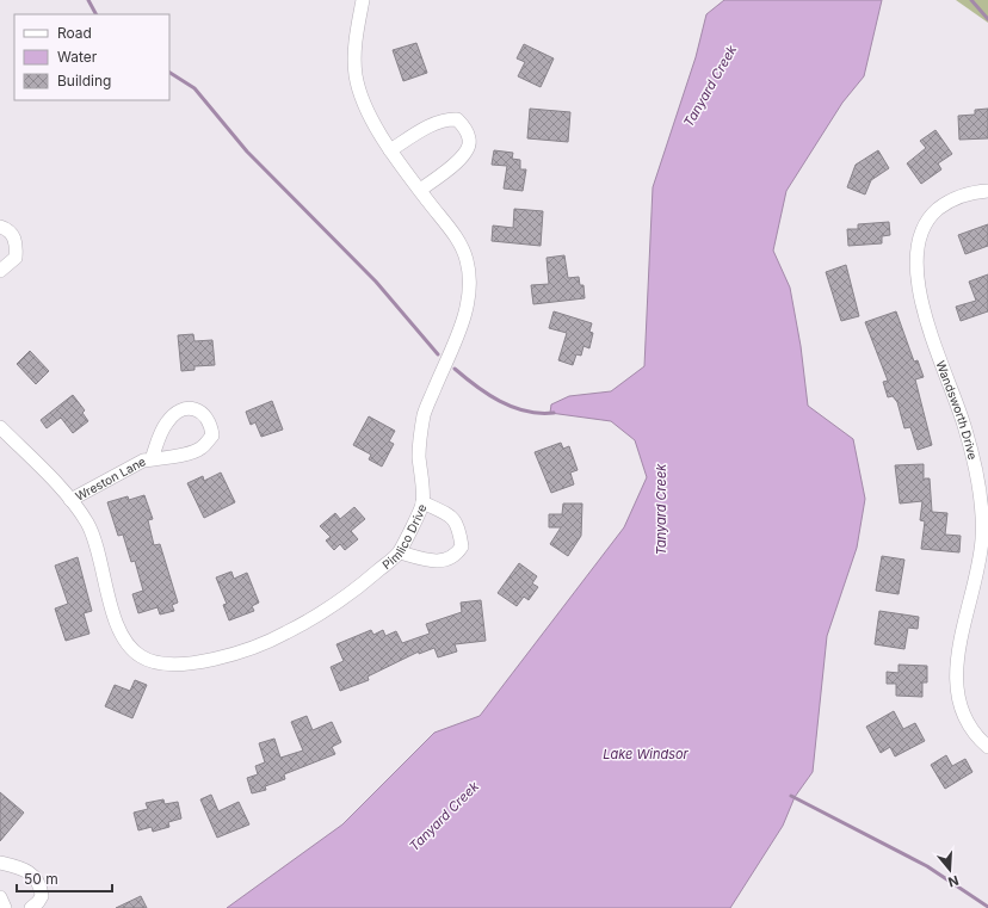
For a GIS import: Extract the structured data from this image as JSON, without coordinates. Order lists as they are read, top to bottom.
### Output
{
  "streets": {
    "street": ["Wandsworth Drive", "Wreston Lane", "Pimlico Drive"]
  },
  "crossings": [
    ["Wreston Lane", "Pimlico Drive"]
  ],
  "water": ["Tanyard Creek", "Lake Windsor"],
  "legend": ["Road", "Water", "Building"],
  "scale_bar": "50 m",
  "north": "bottom"
}
